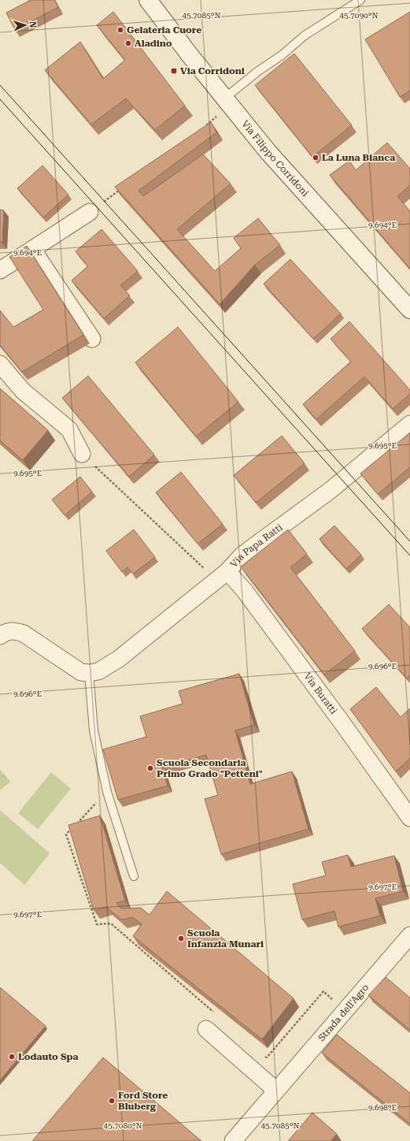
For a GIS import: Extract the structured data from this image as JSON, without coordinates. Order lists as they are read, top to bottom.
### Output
{
  "streets": {
    "street": [
      "Via Filippo Corridoni",
      "Via Papa Ratti",
      "Via Buratti",
      "Strada dell'Agro"
    ]
  },
  "crossings": [
    ["Via Papa Ratti", "Via Buratti"]
  ],
  "places": {
    "other": [
      "Gelateria Cuore",
      "Aladino",
      "La Luna Bianca",
      "Scuola Secondaria Primo Grado \"Petteni\"",
      "Scuola Infanzia Munari",
      "Lodauto Spa",
      "Ford Store Bluberg"
    ],
    "transit": ["Via Corridoni"]
  },
  "north": "right",
  "coordinates": [
    "45.7085°N",
    "45.7090°N",
    "9.694°E",
    "9.695°E",
    "9.696°E",
    "9.697°E",
    "9.698°E",
    "45.7080°N"
  ]
}
